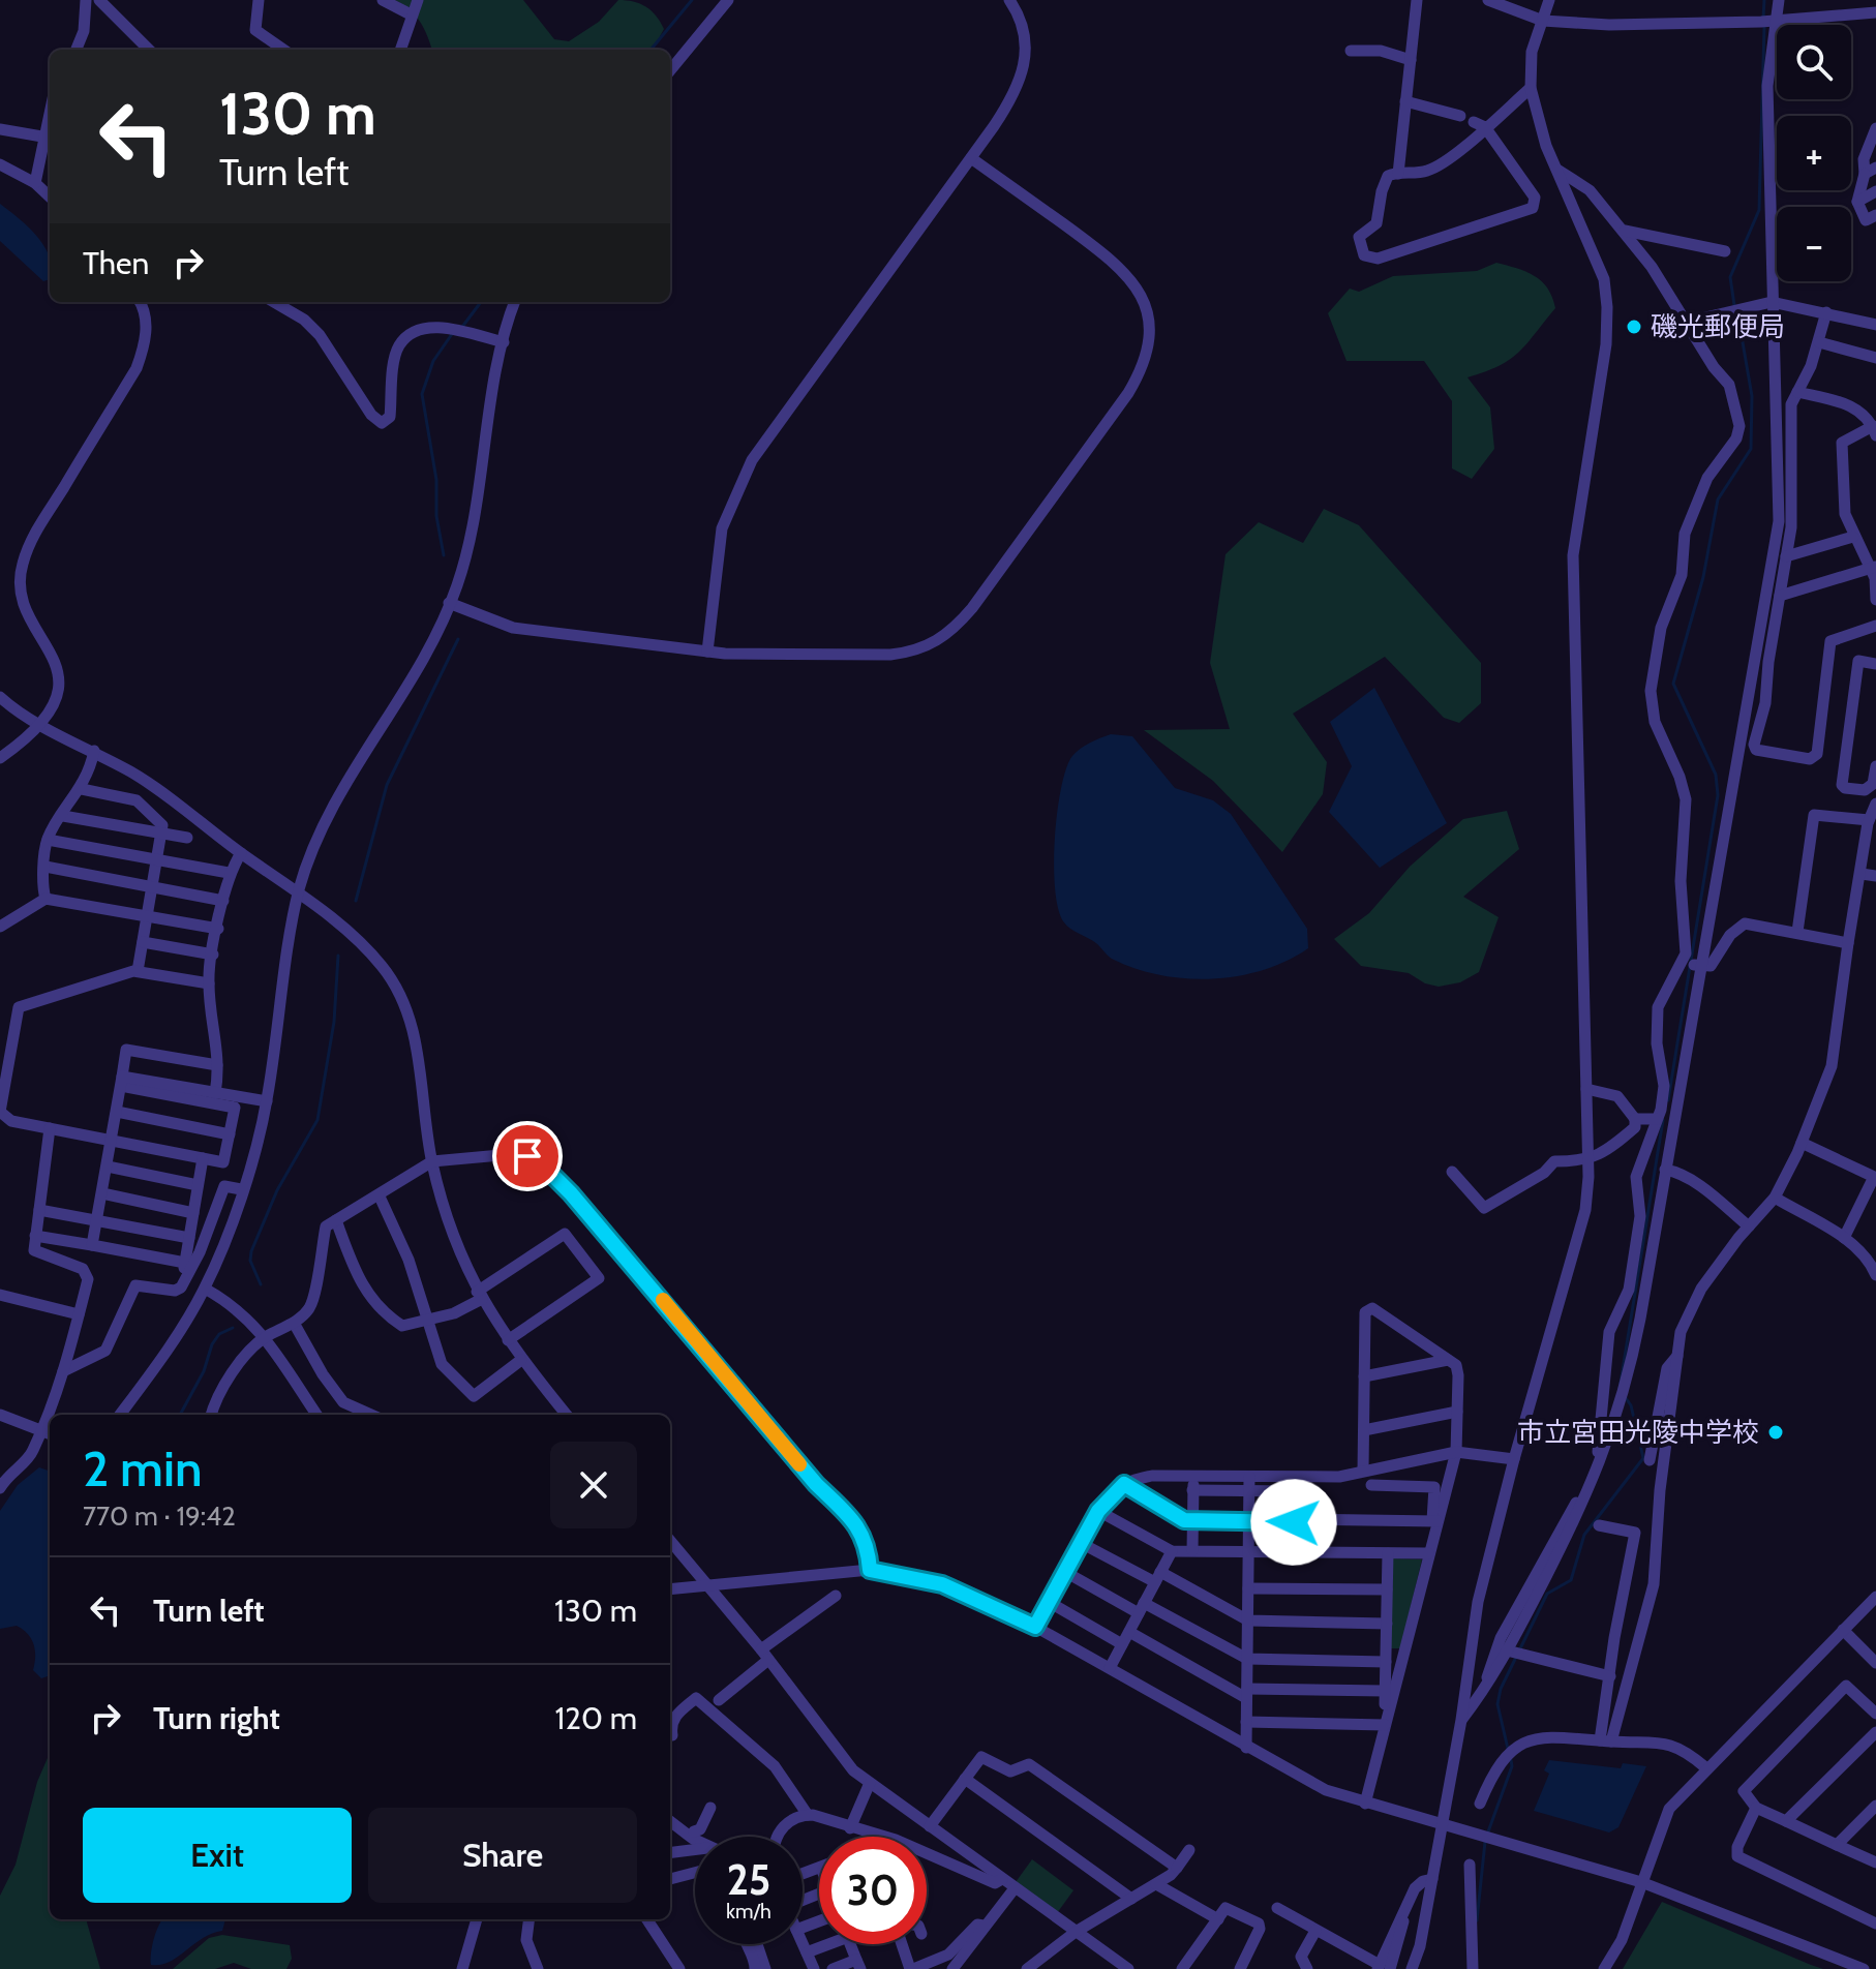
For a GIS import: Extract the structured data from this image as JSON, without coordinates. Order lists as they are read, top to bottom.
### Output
{
  "places": ["磯光郵便局", "市立宮田光陵中学校"],
  "page": {
    "map_buttons": ["+", "−"],
    "turn": ["130 m", "Turn left"],
    "then": "Then",
    "heading": ["2 min", "770 m · 19:42"],
    "list": [
      {
        "name": "Turn left",
        "value": "130 m"
      },
      {
        "name": "Turn right",
        "value": "120 m"
      }
    ],
    "buttons": ["Exit", "Share"],
    "speed": "25 km/h",
    "limit": "30"
  }
}
